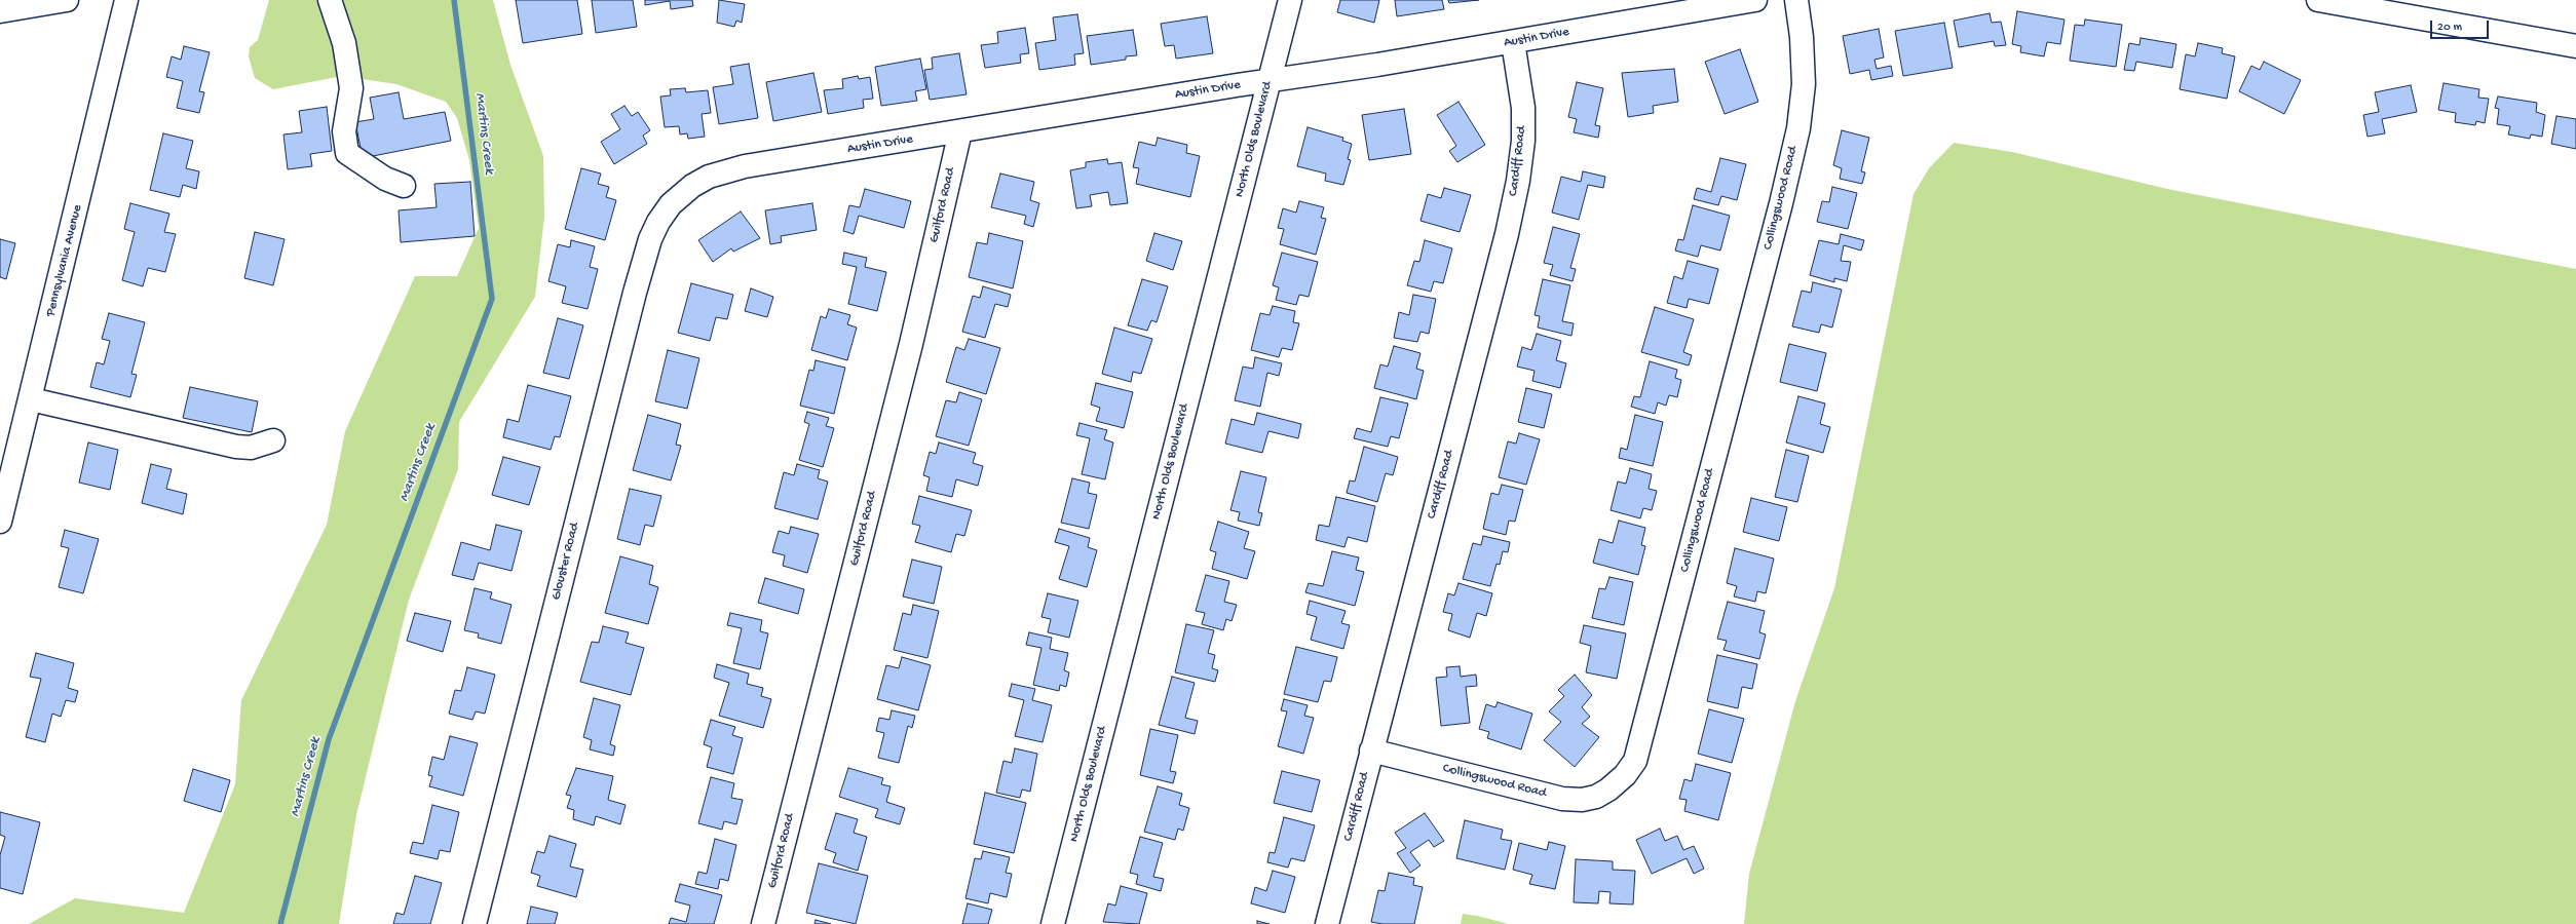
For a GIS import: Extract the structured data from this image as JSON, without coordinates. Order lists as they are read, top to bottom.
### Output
{
  "streets": {
    "street": [
      "Austin Drive",
      "North Olds Boulevard",
      "Cardiff Road",
      "Collingswood Road",
      "Guilford Road",
      "Pennsylvania Avenue",
      "Glouster Road"
    ]
  },
  "crossings": [
    ["Austin Drive", "North Olds Boulevard"],
    ["Austin Drive", "Cardiff Road"],
    ["Austin Drive", "Guilford Road"],
    ["Austin Drive", "Glouster Road"],
    ["Cardiff Road", "Collingswood Road"]
  ],
  "water": ["Martins Creek"],
  "scale_bar": "20 m"
}
